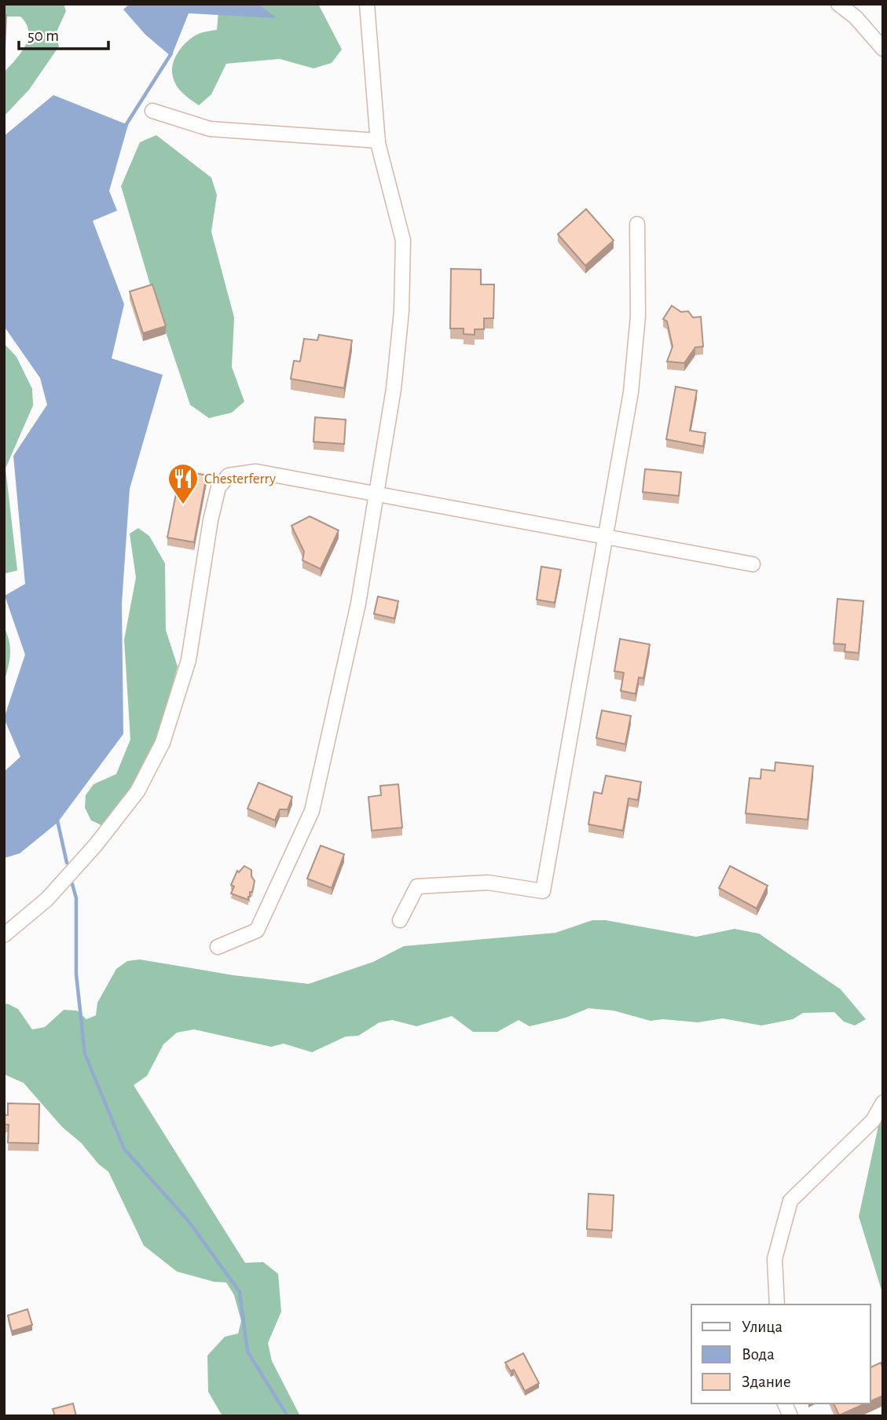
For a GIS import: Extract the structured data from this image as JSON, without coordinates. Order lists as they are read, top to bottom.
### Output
{
  "places": {
    "restaurant": ["Chesterferry"]
  },
  "legend": ["Улица", "Вода", "Здание"],
  "scale_bar": "50 m"
}
